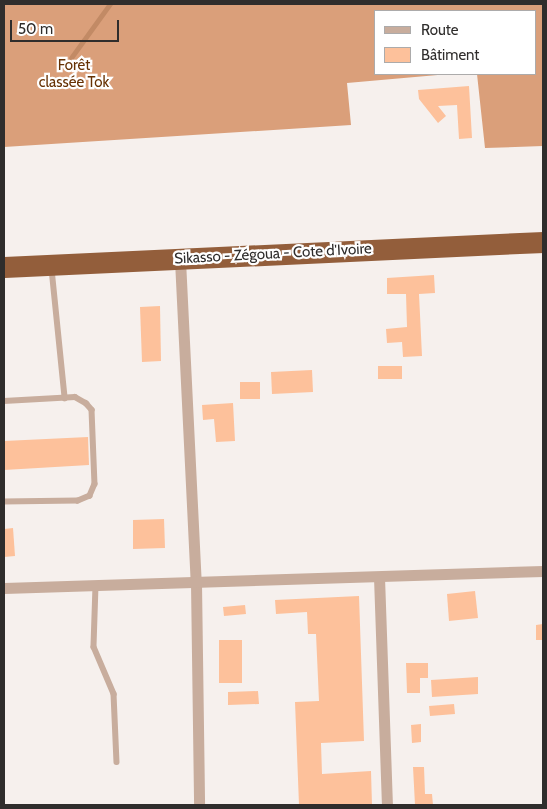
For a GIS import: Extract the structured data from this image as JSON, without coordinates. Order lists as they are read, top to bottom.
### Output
{
  "streets": {
    "highway": ["Sikasso - Zégoua - Cote d'Ivoire"]
  },
  "parks": ["Forêt classée Tok"],
  "legend": ["Route", "Bâtiment"],
  "scale_bar": "50 m"
}
